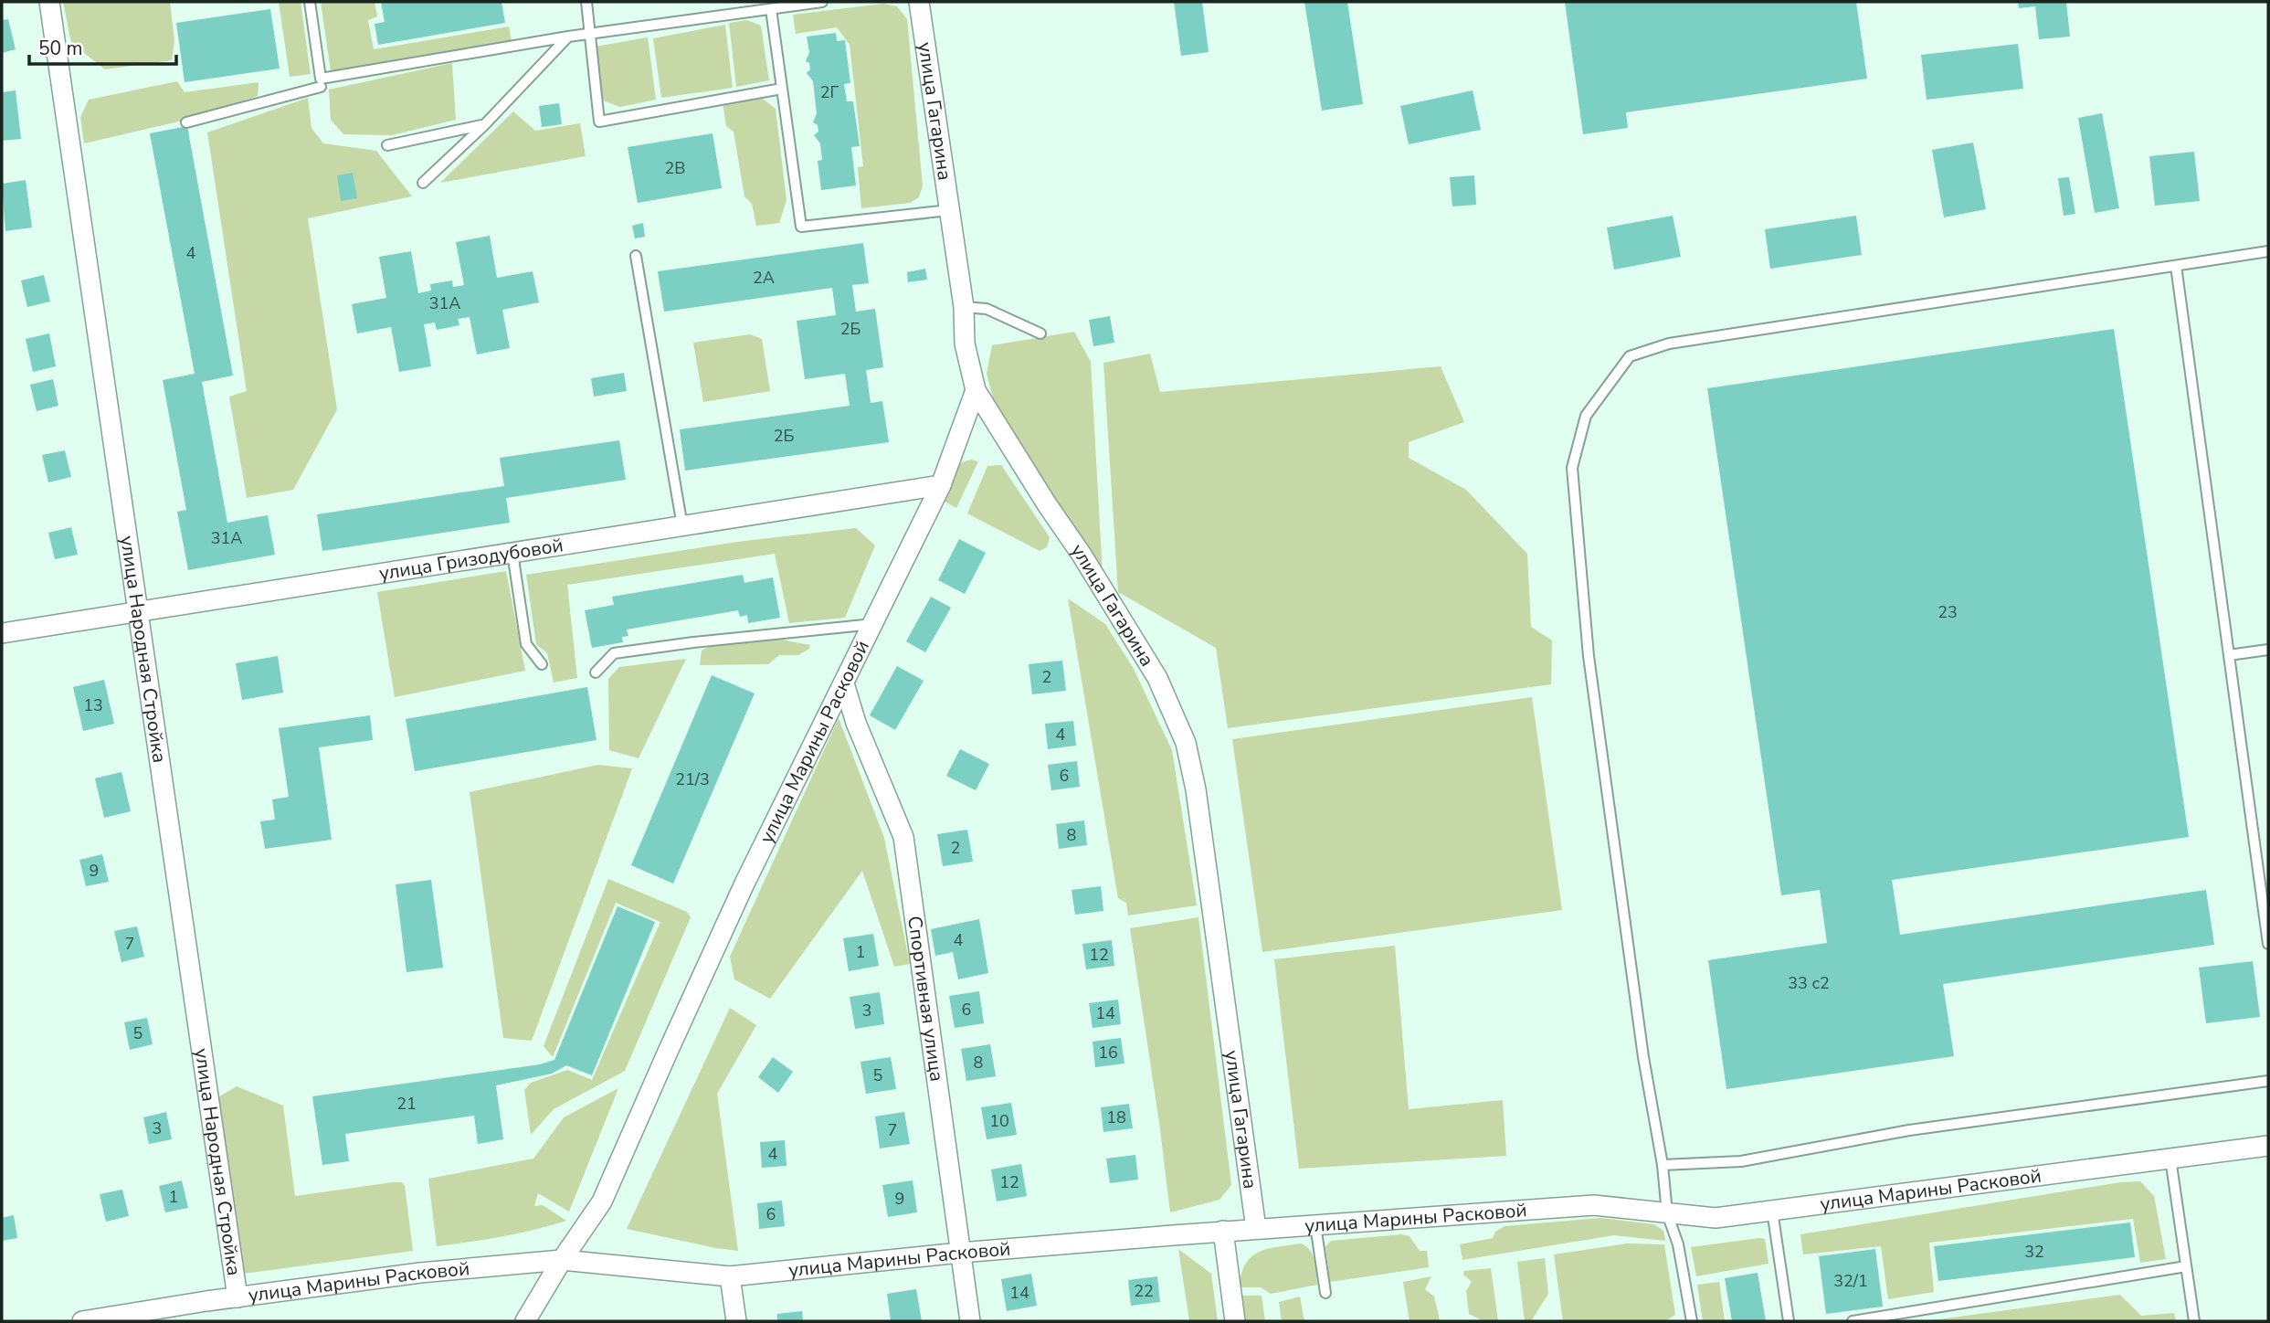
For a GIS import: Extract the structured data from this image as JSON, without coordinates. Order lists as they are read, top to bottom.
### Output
{
  "streets": {
    "street": [
      "улица Гагарина",
      "улица Гризодубовой",
      "улица Народная Стройка",
      "улица Марины Расковой",
      "Спортивная улица"
    ]
  },
  "crossings": [
    ["улица Гагарина", "улица Марины Расковой"],
    ["улица Гризодубовой", "улица Народная Стройка"],
    ["улица Гризодубовой", "улица Марины Расковой"],
    ["улица Народная Стройка", "улица Марины Расковой"],
    ["улица Марины Расковой", "Спортивная улица"]
  ],
  "house_numbers": [
    "2Г",
    "2В",
    "4",
    "2А",
    "31А",
    "2Б",
    "2Б",
    "31А",
    "23",
    "2",
    "13",
    "4",
    "6",
    "21/3",
    "8",
    "2",
    "9",
    "4",
    "7",
    "1",
    "12",
    "33 с2",
    "6",
    "3",
    "14",
    "5",
    "16",
    "8",
    "5",
    "21",
    "18",
    "10",
    "3",
    "7",
    "4",
    "12",
    "1",
    "9",
    "6",
    "32",
    "32/1",
    "22",
    "14"
  ],
  "scale_bar": "50 m"
}
